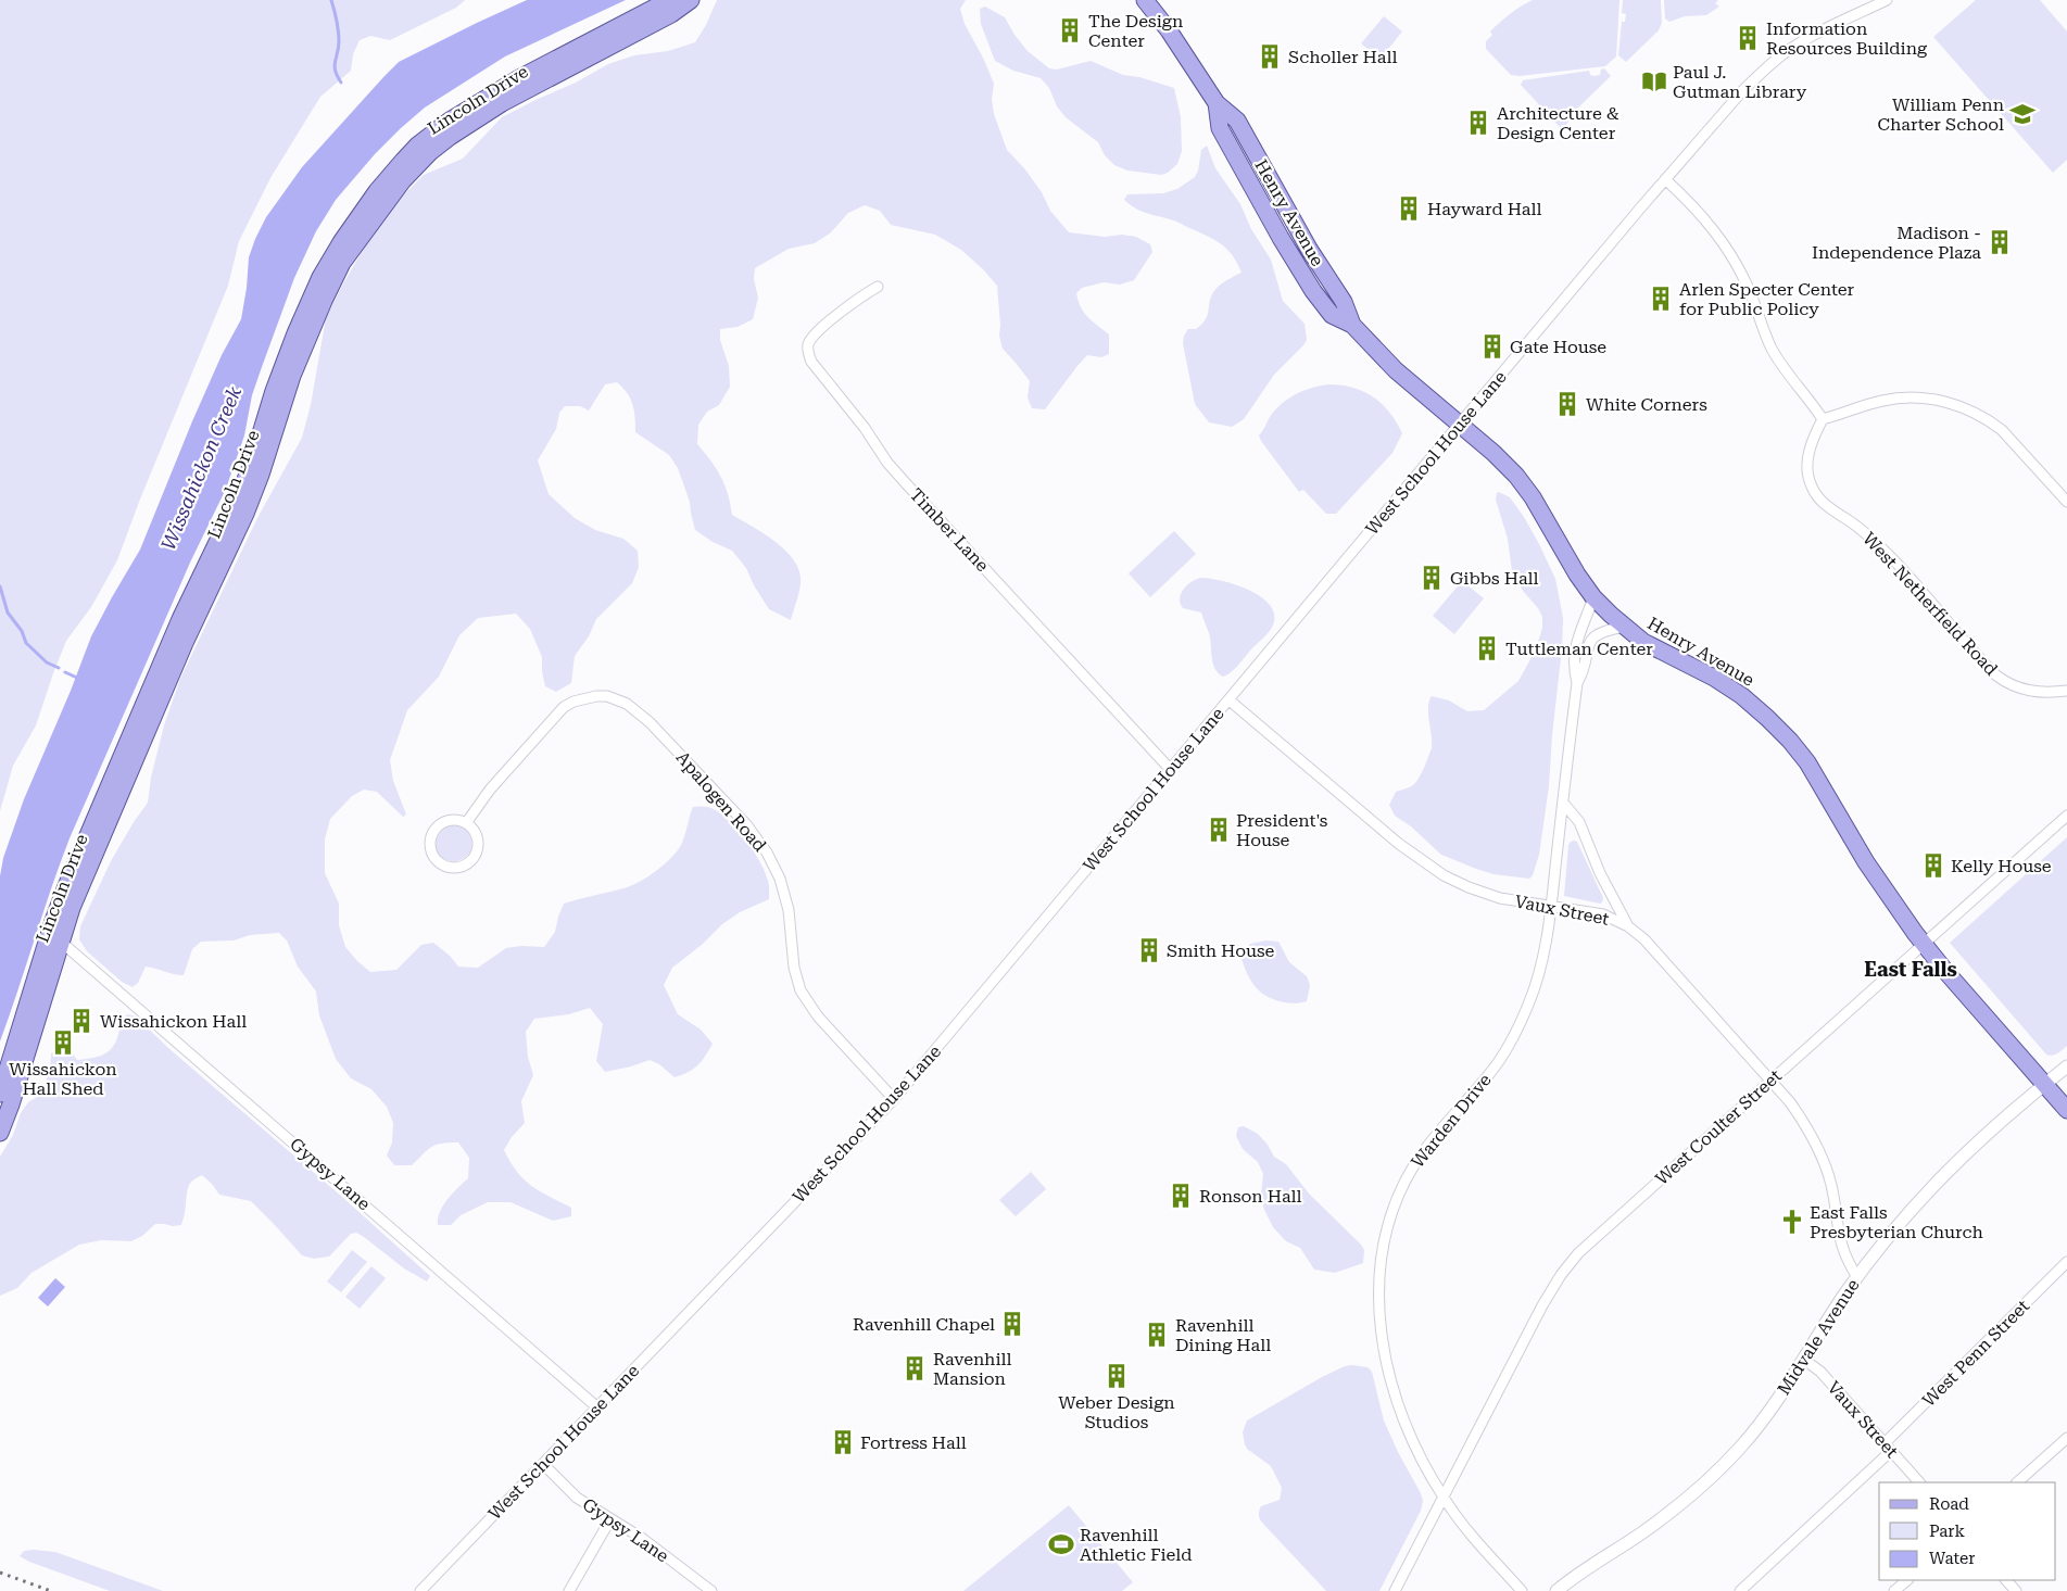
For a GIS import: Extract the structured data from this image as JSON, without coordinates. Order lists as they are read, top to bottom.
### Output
{
  "streets": {
    "main road": ["Lincoln Drive", "Henry Avenue"],
    "street": [
      "West School House Lane",
      "Timber Lane",
      "West Netherfield Road",
      "Apalogen Road",
      "Vaux Street",
      "Warden Drive",
      "West Coulter Street",
      "Gypsy Lane",
      "Midvale Avenue",
      "West Penn Street"
    ]
  },
  "crossings": [
    ["Lincoln Drive", "Gypsy Lane"],
    ["Henry Avenue", "West School House Lane"],
    ["Henry Avenue", "Warden Drive"],
    ["Henry Avenue", "West Coulter Street"],
    ["Henry Avenue", "Midvale Avenue"],
    ["West School House Lane", "Timber Lane"],
    ["West School House Lane", "Apalogen Road"],
    ["West School House Lane", "Vaux Street"],
    ["West School House Lane", "Gypsy Lane"],
    ["Vaux Street", "Warden Drive"],
    ["Vaux Street", "West Coulter Street"],
    ["Vaux Street", "Midvale Avenue"],
    ["Vaux Street", "West Penn Street"],
    ["Warden Drive", "West Coulter Street"]
  ],
  "districts": ["East Falls"],
  "water": ["Wissahickon Creek"],
  "places": {
    "building": [
      "The Design Center",
      "Information Resources Building",
      "Scholler Hall",
      "Architecture & Design Center",
      "Hayward Hall",
      "Madison - Independence Plaza",
      "Arlen Specter Center for Public Policy",
      "Gate House",
      "White Corners",
      "Gibbs Hall",
      "Tuttleman Center",
      "President's House",
      "Kelly House",
      "Smith House",
      "Wissahickon Hall",
      "Wissahickon Hall Shed",
      "Ronson Hall",
      "Ravenhill Chapel",
      "Ravenhill Dining Hall",
      "Ravenhill Mansion",
      "Weber Design Studios",
      "Fortress Hall"
    ],
    "library": ["Paul J. Gutman Library"],
    "school or university": ["William Penn Charter School"],
    "church": ["East Falls Presbyterian Church"],
    "sports": ["Ravenhill Athletic Field"]
  },
  "legend": ["Road", "Park", "Water"]
}
